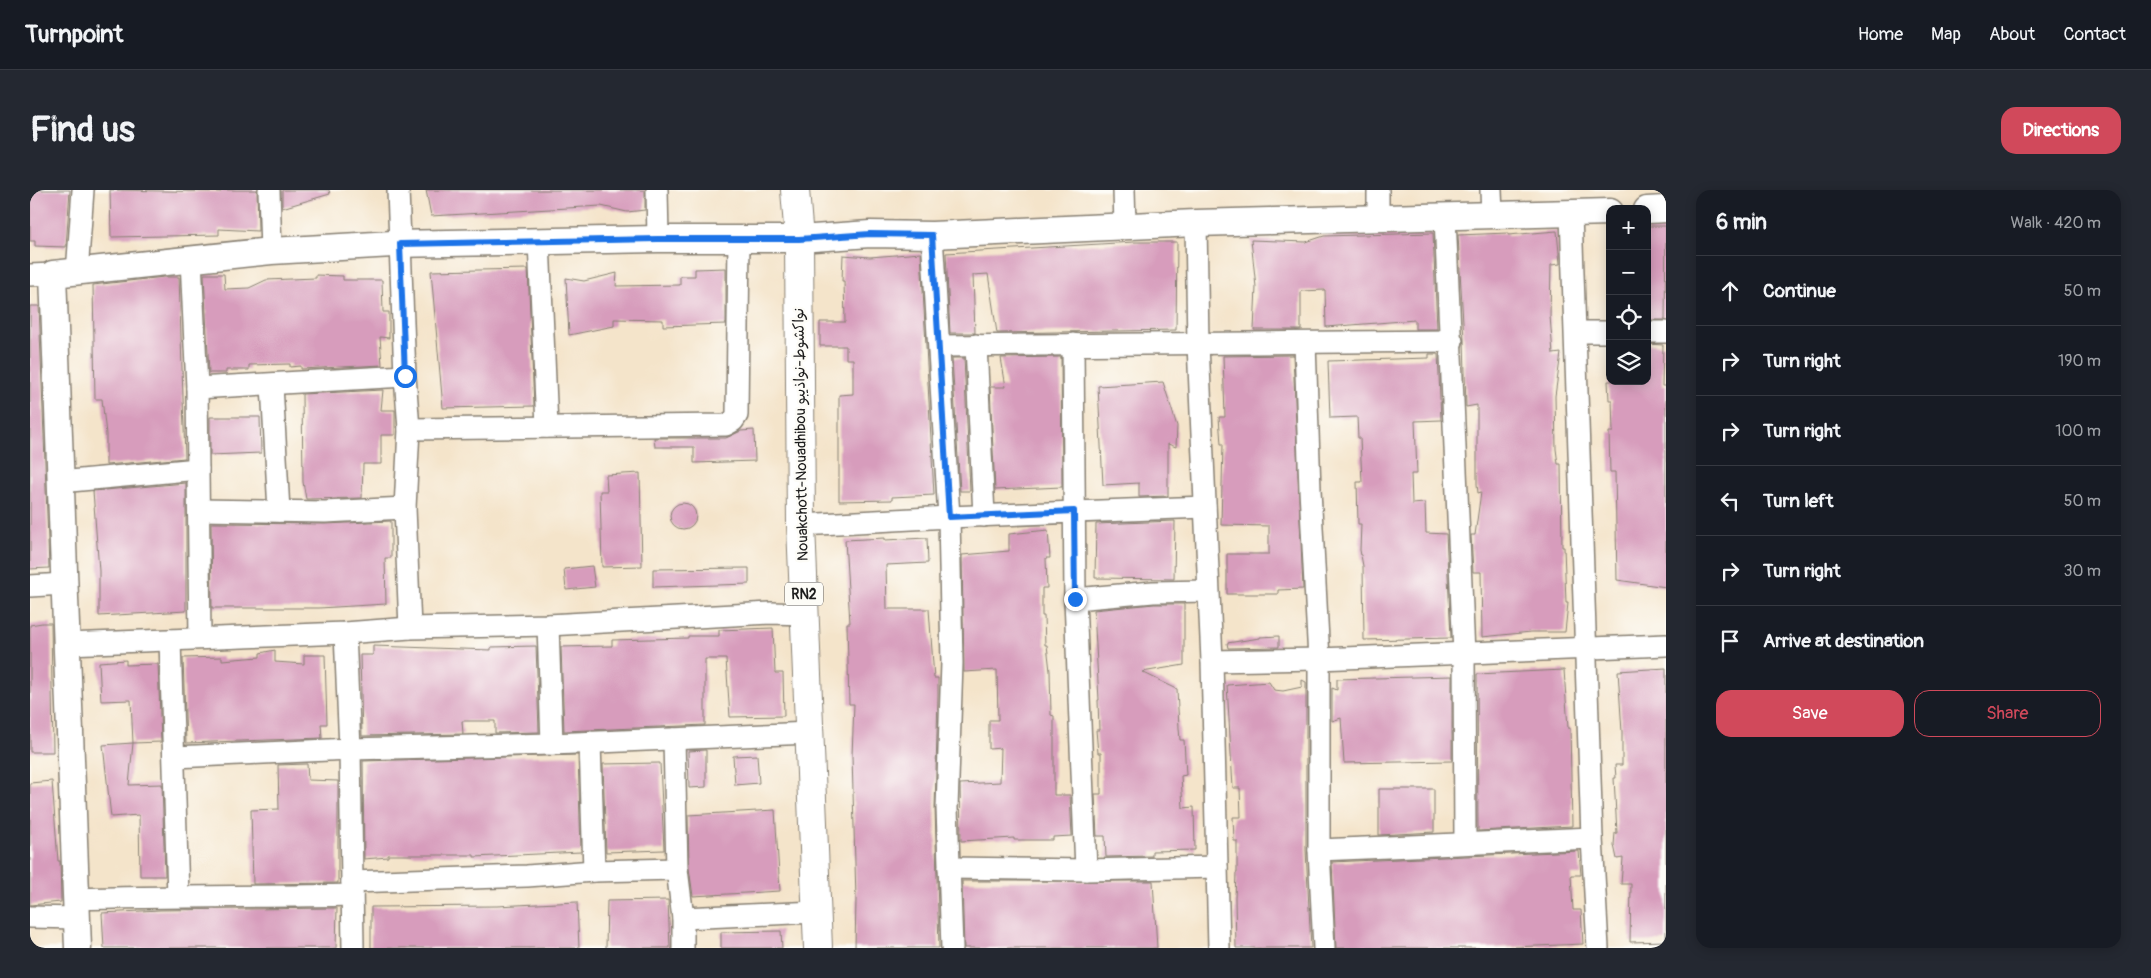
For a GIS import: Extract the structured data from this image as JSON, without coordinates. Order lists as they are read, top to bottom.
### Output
{
  "streets": {
    "highway": ["Nouakchott-Nouadhibou نواكشوط-نواذيبو", "RN2"]
  },
  "page": {
    "header": "Turnpoint",
    "nav": [
      "Home",
      "Map",
      "About",
      "Contact"
    ],
    "buttons": [
      "Directions",
      ["Save", "Share"]
    ],
    "title": "Find us",
    "heading": ["6 min", "Walk · 420 m"],
    "map_buttons": ["+", "−"],
    "list": [
      ["Continue", "50 m"],
      ["Turn right", "190 m"],
      ["Turn right", "100 m"],
      ["Turn left", "50 m"],
      ["Turn right", "30 m"],
      "Arrive at destination"
    ]
  }
}
